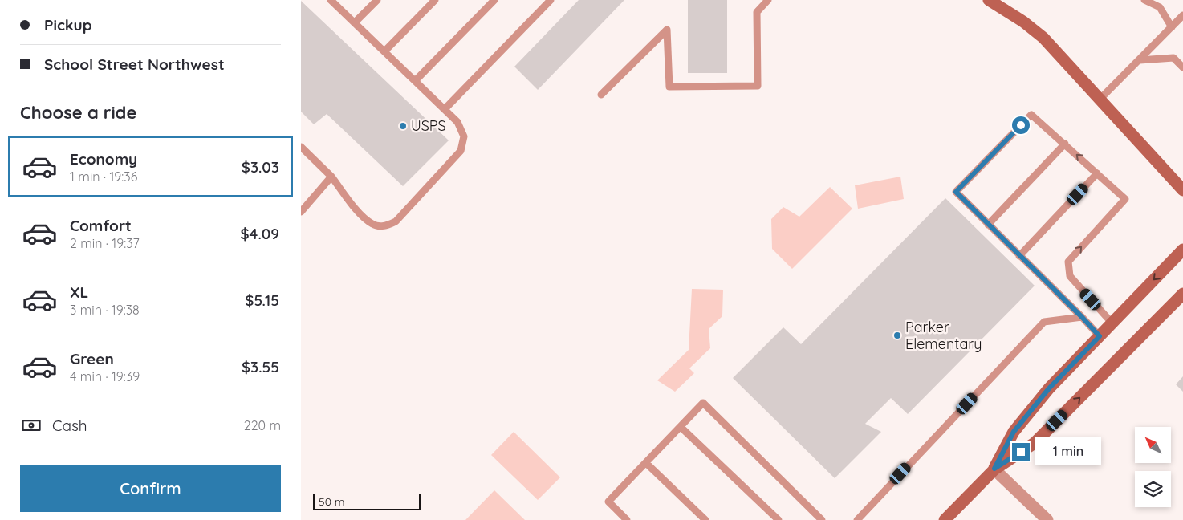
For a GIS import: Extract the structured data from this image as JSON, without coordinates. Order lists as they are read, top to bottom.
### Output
{
  "places": ["USPS", "Parker Elementary"],
  "scale_bar": "50 m",
  "north": "top left",
  "page": {
    "banner": ["Pickup", "School Street Northwest"],
    "heading": "Choose a ride",
    "list": [
      {
        "name": "Economy",
        "note": "1 min · 19:36",
        "value": "$3.03"
      },
      {
        "name": "Comfort",
        "note": "2 min · 19:37",
        "value": "$4.09"
      },
      {
        "name": "XL",
        "note": "3 min · 19:38",
        "value": "$5.15"
      },
      {
        "name": "Green",
        "note": "4 min · 19:39",
        "value": "$3.55"
      }
    ],
    "pay": ["Cash", "220 m"],
    "bubble": "1 min",
    "buttons": "Confirm",
    "scale": "50 m"
  }
}
